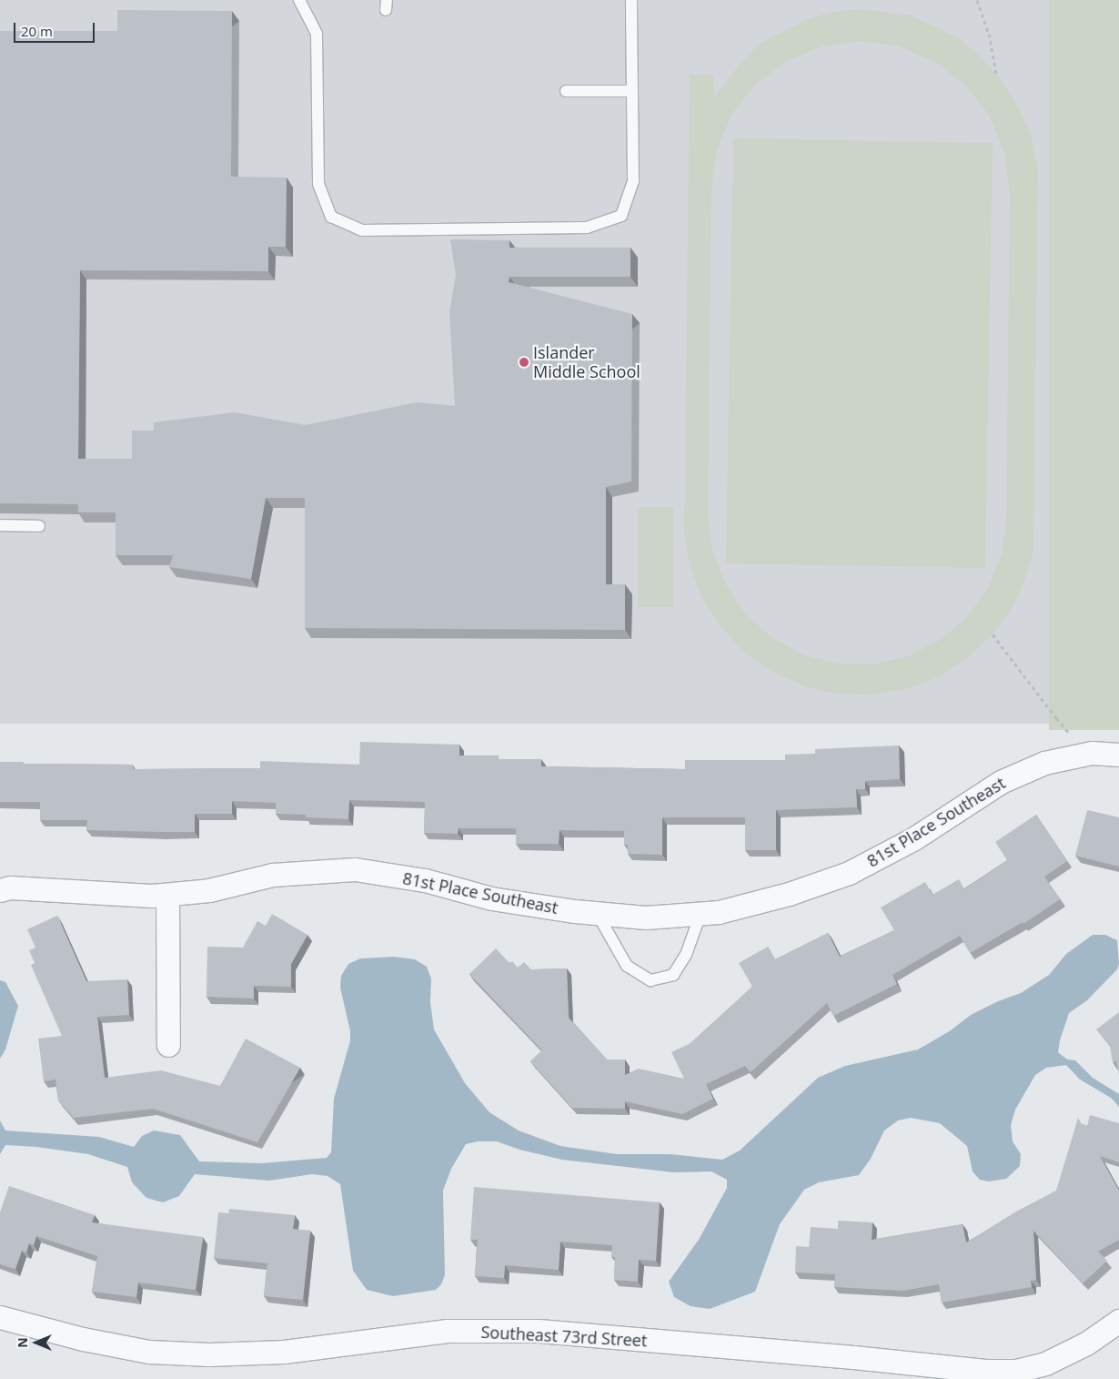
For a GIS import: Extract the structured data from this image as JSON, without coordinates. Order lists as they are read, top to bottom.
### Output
{
  "streets": {
    "street": ["81st Place Southeast", "Southeast 73rd Street"]
  },
  "places": ["Islander Middle School"],
  "scale_bar": "20 m",
  "north": "left"
}
